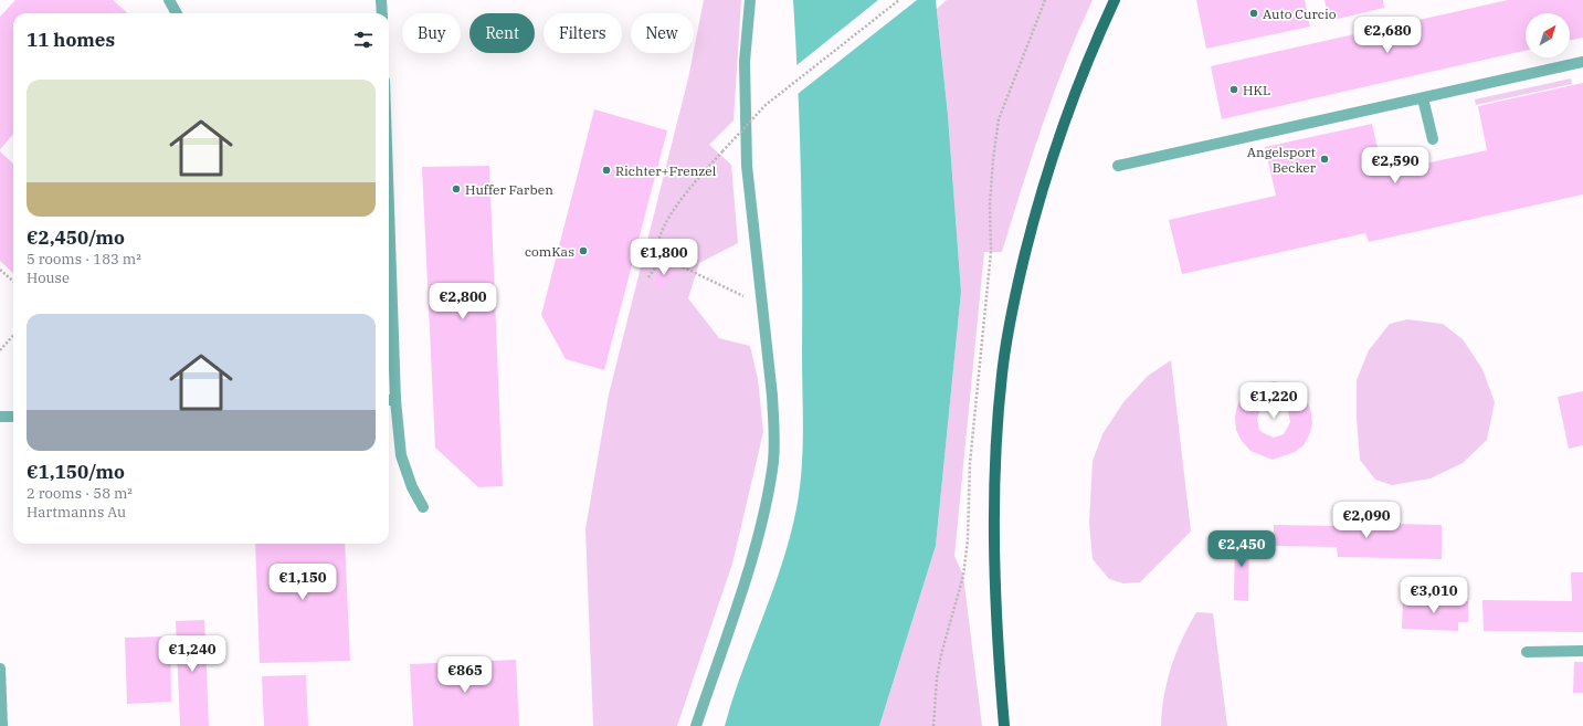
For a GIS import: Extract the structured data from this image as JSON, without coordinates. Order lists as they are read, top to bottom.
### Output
{
  "places": [
    "Auto Curcio",
    "HKL",
    "Angelsport Becker",
    "Richter+Frenzel",
    "Huffer Farben",
    "comKas"
  ],
  "north": "top right",
  "page": {
    "chip": [
      "Buy",
      "Rent",
      "Filters",
      "New"
    ],
    "heading": "11 homes",
    "price": [
      "€2,680",
      "€2,590",
      "€1,800",
      "€2,800",
      "€1,220",
      "€2,090",
      "€2,450",
      "€1,150",
      "€3,010",
      "€1,240",
      "€865"
    ],
    "list": [
      {
        "name": "€2,450/mo",
        "note": "5 rooms · 183 m² · House"
      },
      {
        "name": "€1,150/mo",
        "note": "2 rooms · 58 m² · Hartmanns Au"
      }
    ]
  }
}
